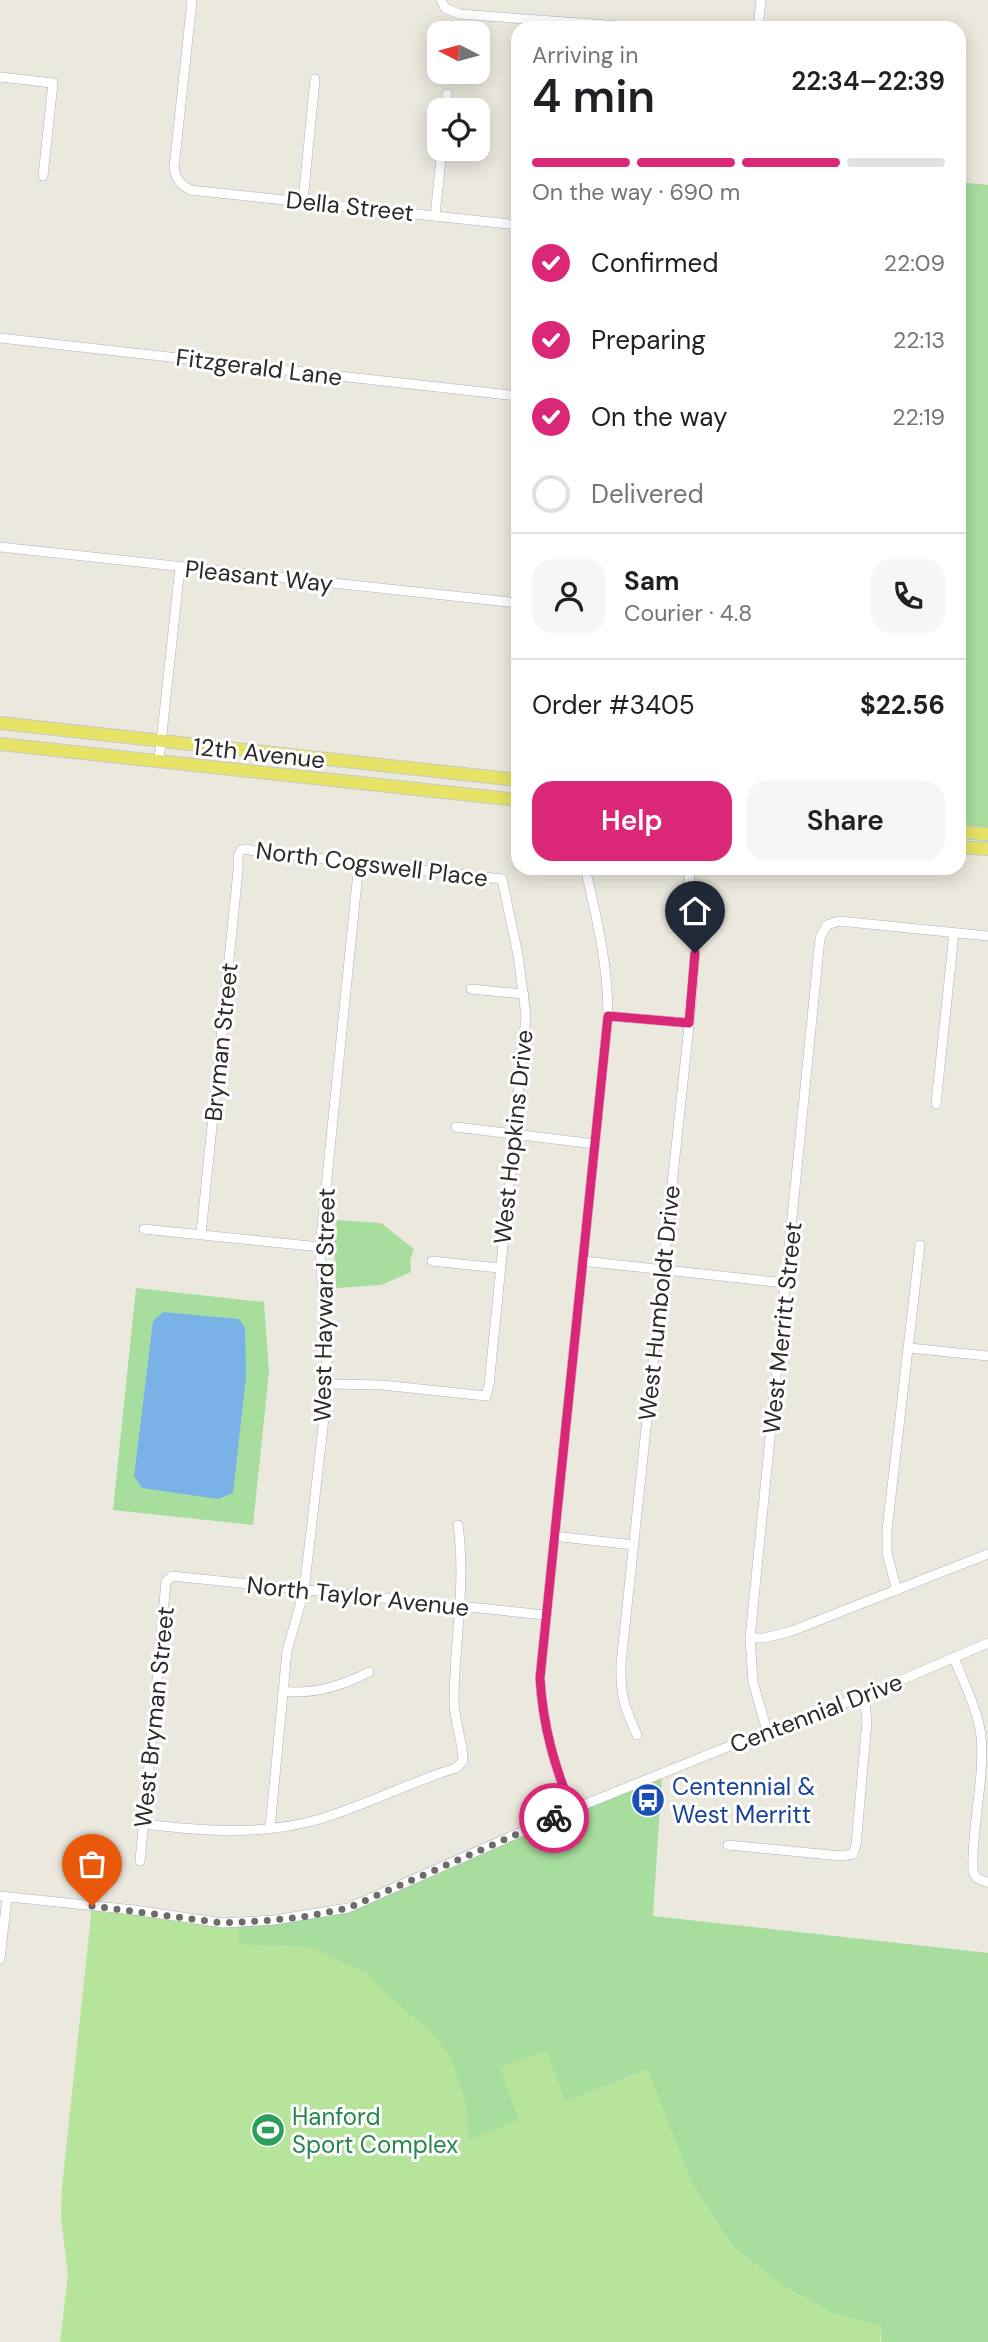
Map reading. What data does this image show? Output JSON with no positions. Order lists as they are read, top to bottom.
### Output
{
  "streets": {
    "main road": ["12th Avenue"],
    "street": [
      "Della Street",
      "Fitzgerald Lane",
      "Pleasant Way",
      "North Cogswell Place",
      "Bryman Street",
      "West Hopkins Drive",
      "West Humboldt Drive",
      "West Hayward Street",
      "West Merritt Street",
      "North Taylor Avenue",
      "Centennial Drive",
      "West Bryman Street"
    ]
  },
  "crossings": [
    ["North Cogswell Place", "Bryman Street"],
    ["North Cogswell Place", "West Hopkins Drive"],
    ["North Cogswell Place", "West Hayward Street"],
    ["West Hopkins Drive", "West Hayward Street"],
    ["West Hayward Street", "North Taylor Avenue"],
    ["West Merritt Street", "Centennial Drive"],
    ["North Taylor Avenue", "West Bryman Street"]
  ],
  "places": {
    "bus stop": ["Centennial & West Merritt"],
    "sports": ["Hanford Sport Complex"]
  },
  "north": "left",
  "page": {
    "heading": ["4 min", "Arriving in", "22:34–22:39"],
    "panel": [
      "Sam",
      "Courier · 4.8",
      "Order #3405",
      "$22.56"
    ],
    "bar": "On the way · 690 m",
    "list": [
      ["Confirmed", "22:09"],
      ["Preparing", "22:13"],
      ["On the way", "22:19"],
      "Delivered"
    ],
    "buttons": ["Help", "Share"]
  }
}
